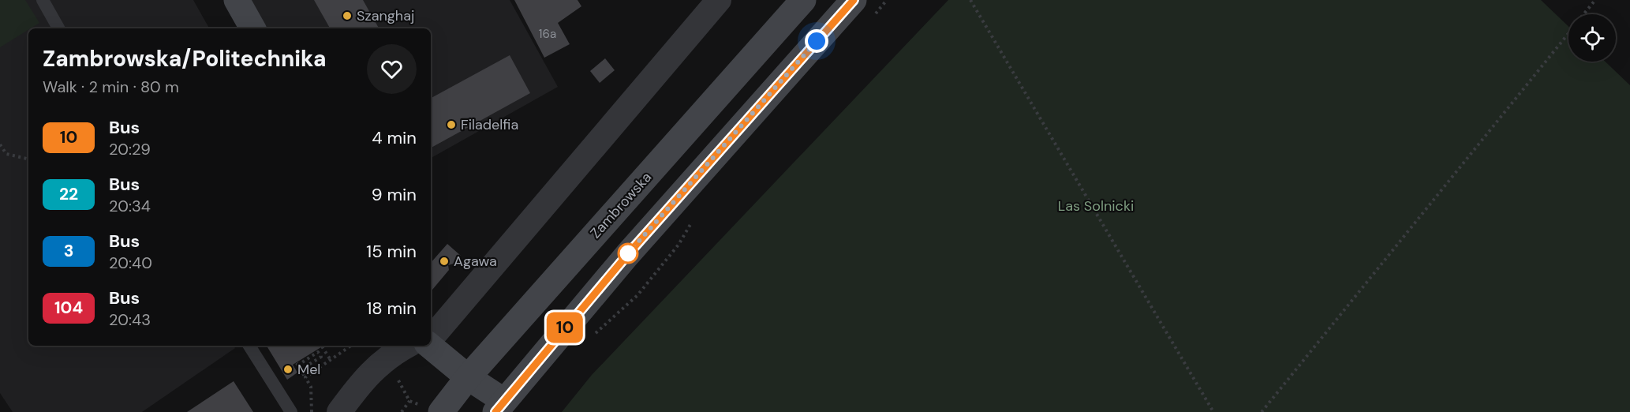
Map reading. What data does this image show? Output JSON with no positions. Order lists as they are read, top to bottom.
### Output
{
  "streets": {
    "main road": ["Zambrowska"]
  },
  "parks": ["Las Solnicki"],
  "places": [
    "Szanghaj",
    "Filadelfia",
    "Agawa",
    "Mel"
  ],
  "lines": ["bus line 10"],
  "house_numbers": ["16a"],
  "page": {
    "on_map": "10",
    "heading": ["Zambrowska/Politechnika", "Walk · 2 min · 80 m"],
    "list": [
      {
        "mark": "10",
        "name": "Bus",
        "note": "20:29",
        "value": "4 min"
      },
      {
        "mark": "22",
        "name": "Bus",
        "note": "20:34",
        "value": "9 min"
      },
      {
        "mark": "3",
        "name": "Bus",
        "note": "20:40",
        "value": "15 min"
      },
      {
        "mark": "104",
        "name": "Bus",
        "note": "20:43",
        "value": "18 min"
      }
    ]
  }
}
